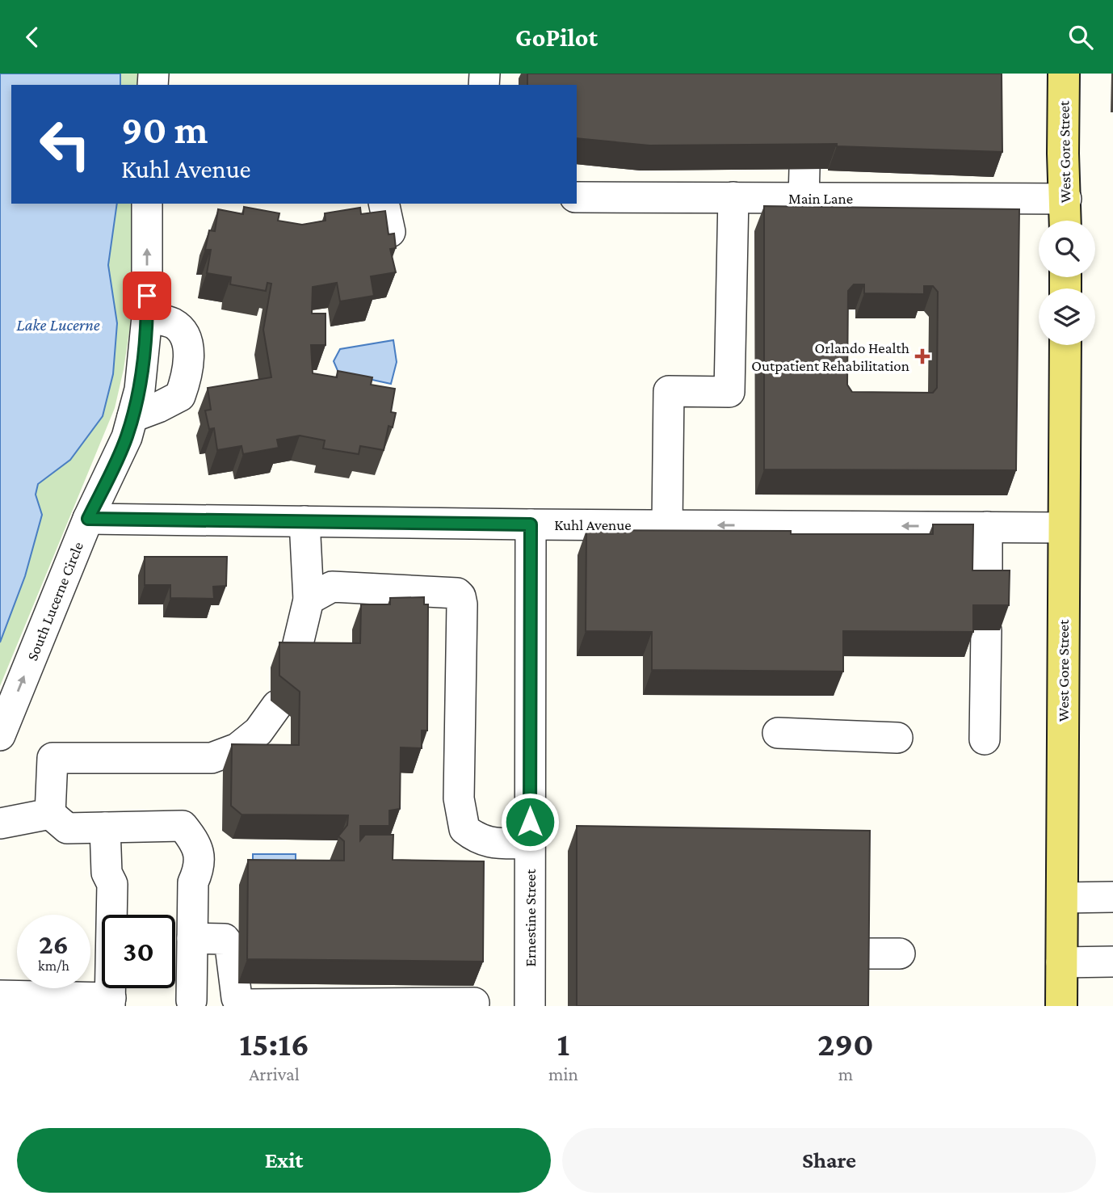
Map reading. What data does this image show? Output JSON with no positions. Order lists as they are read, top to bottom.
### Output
{
  "streets": {
    "main road": ["West Gore Street"],
    "street": [
      "Main Lane",
      "Kuhl Avenue",
      "South Lucerne Circle",
      "Ernestine Street"
    ]
  },
  "crossings": [
    ["West Gore Street", "Main Lane"],
    ["West Gore Street", "Kuhl Avenue"],
    ["Kuhl Avenue", "South Lucerne Circle"],
    ["Kuhl Avenue", "Ernestine Street"]
  ],
  "one_way": ["South Lucerne Circle"],
  "water": ["Lake Lucerne"],
  "places": {
    "health": ["Orlando Health Outpatient Rehabilitation"]
  },
  "page": {
    "header": "GoPilot",
    "turn": ["90 m", "Kuhl Avenue"],
    "speed": "26 km/h",
    "limit": "30",
    "eta": [
      "15:16",
      "Arrival",
      "1",
      "min",
      "290",
      "m"
    ],
    "buttons": ["Exit", "Share"]
  }
}
